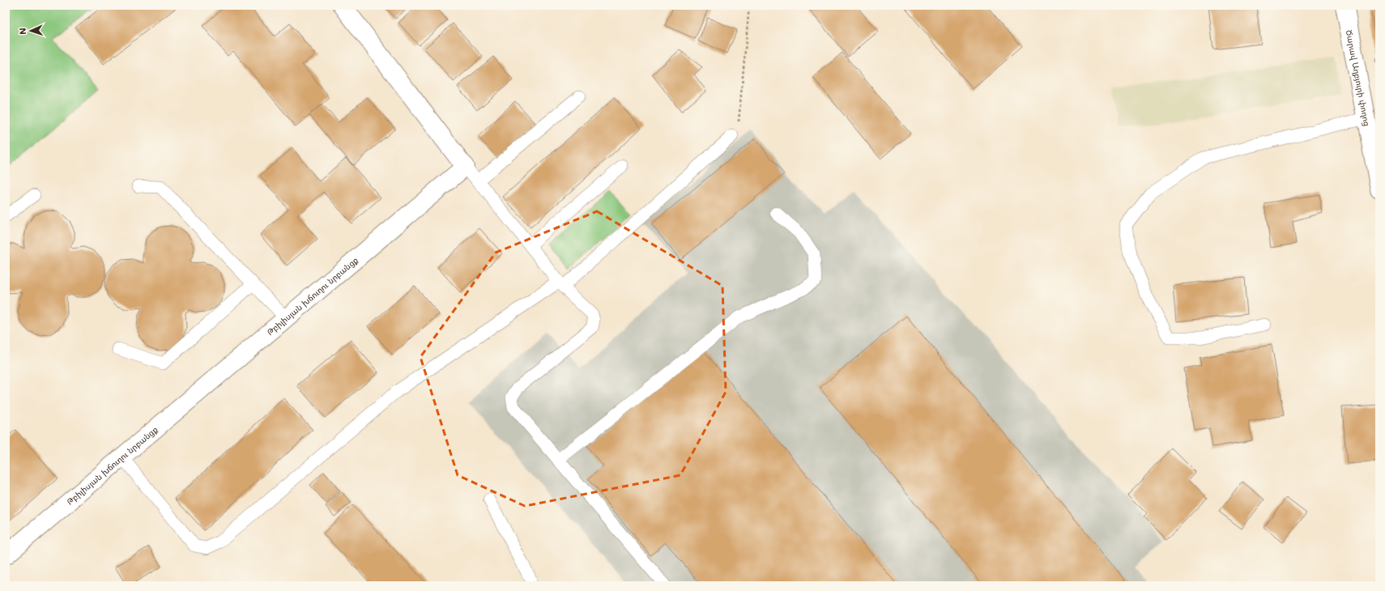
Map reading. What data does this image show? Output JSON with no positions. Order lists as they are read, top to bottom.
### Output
{
  "streets": {
    "street": ["Ծարավ Աղբյուրի փողոց", "Թբիլիսյան խճուղու նրբանցք"]
  },
  "north": "left"
}
